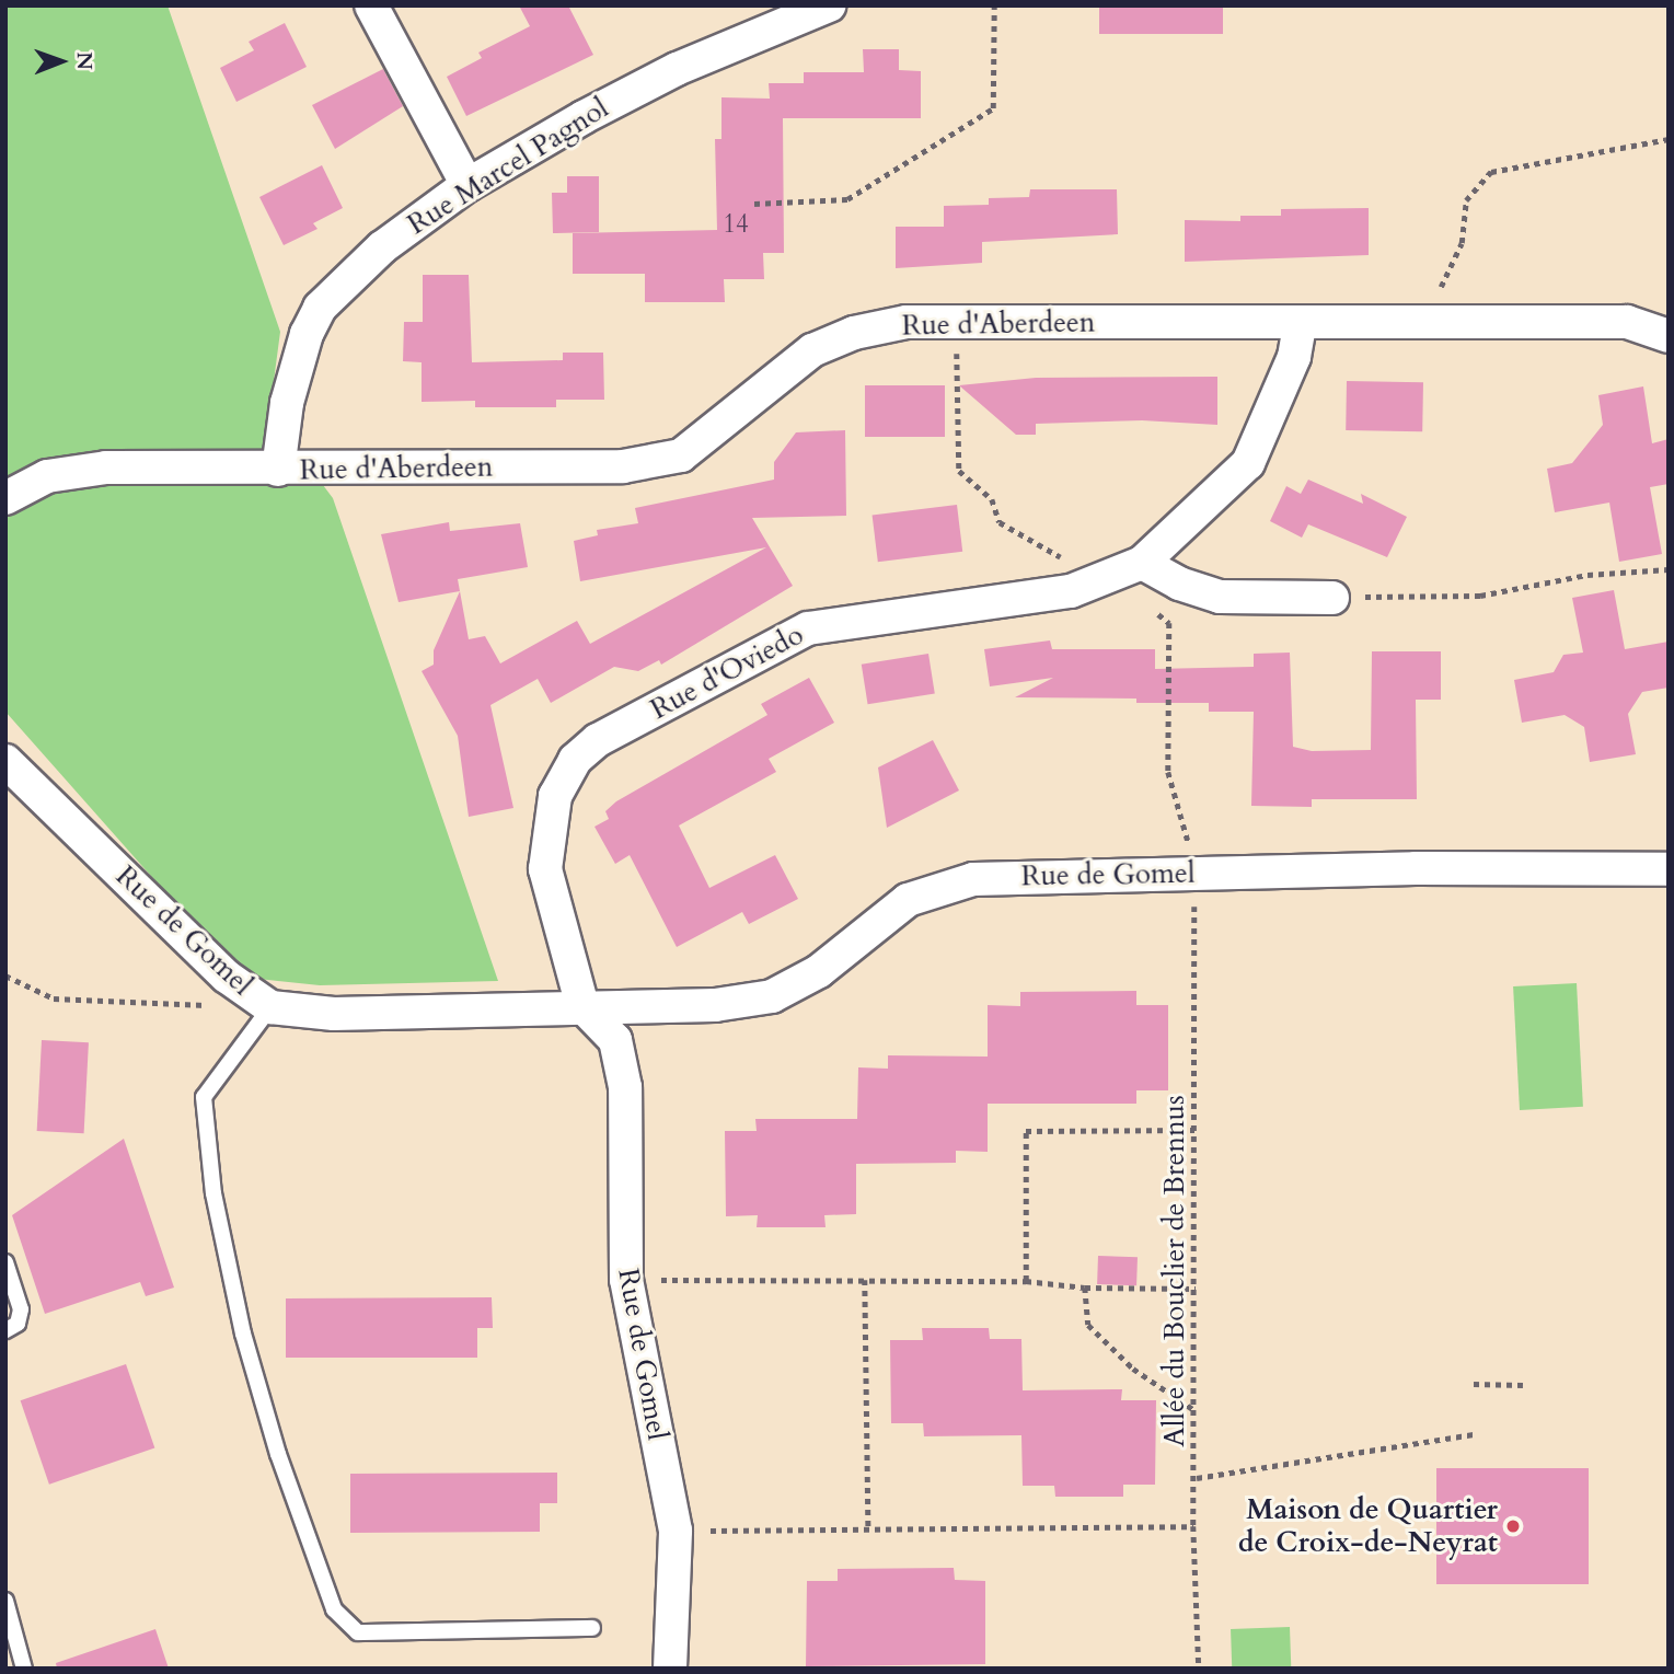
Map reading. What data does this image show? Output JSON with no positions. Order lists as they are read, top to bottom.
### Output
{
  "streets": {
    "street": [
      "Rue Marcel Pagnol",
      "Rue d'Aberdeen",
      "Rue d'Oviedo",
      "Rue de Gomel"
    ],
    "path": ["Allée du Bouclier de Brennus"]
  },
  "crossings": [
    ["Rue Marcel Pagnol", "Rue d'Aberdeen"],
    ["Rue d'Aberdeen", "Rue d'Oviedo"],
    ["Rue d'Oviedo", "Rue de Gomel"],
    ["Rue de Gomel", "Allée du Bouclier de Brennus"]
  ],
  "places": ["Maison de Quartier de Croix-de-Neyrat"],
  "house_numbers": ["14"],
  "north": "right"
}
